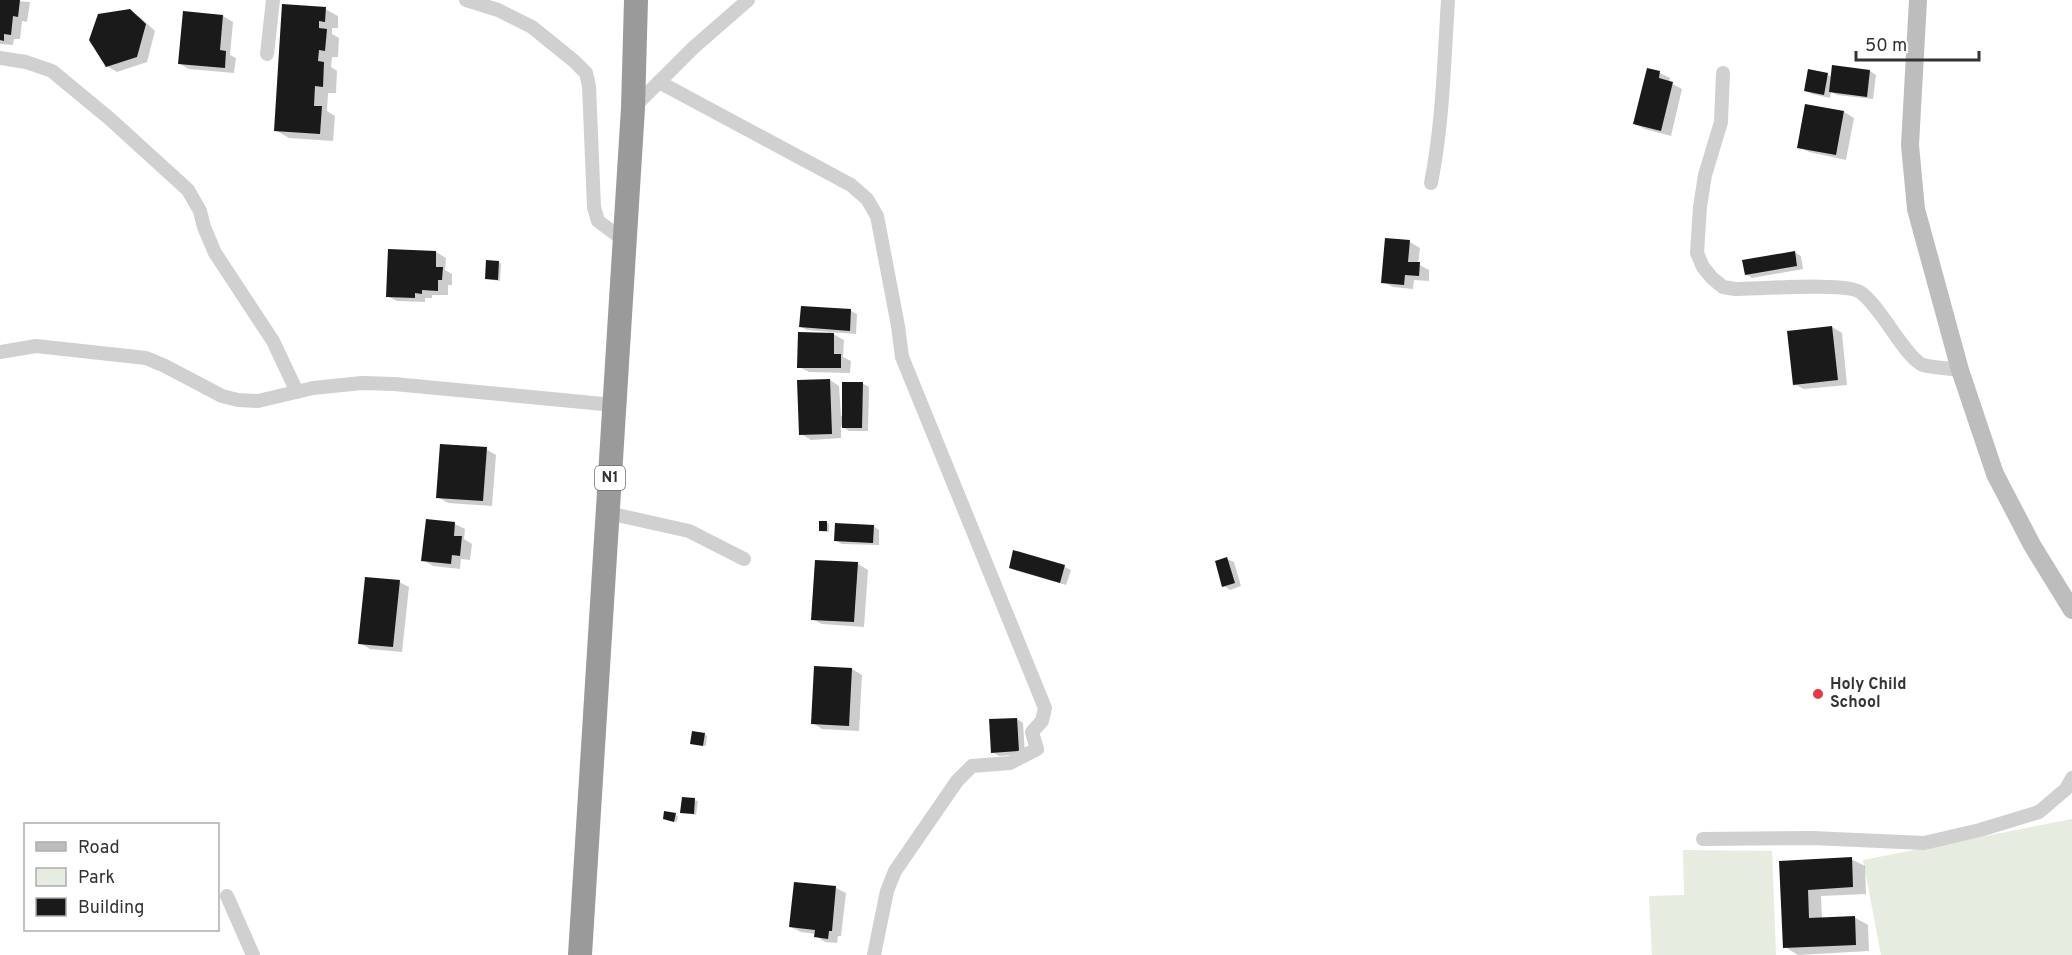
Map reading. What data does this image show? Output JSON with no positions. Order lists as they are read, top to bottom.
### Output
{
  "streets": {
    "highway": ["N1"]
  },
  "places": ["Holy Child School"],
  "legend": ["Road", "Park", "Building"],
  "scale_bar": "50 m"
}
